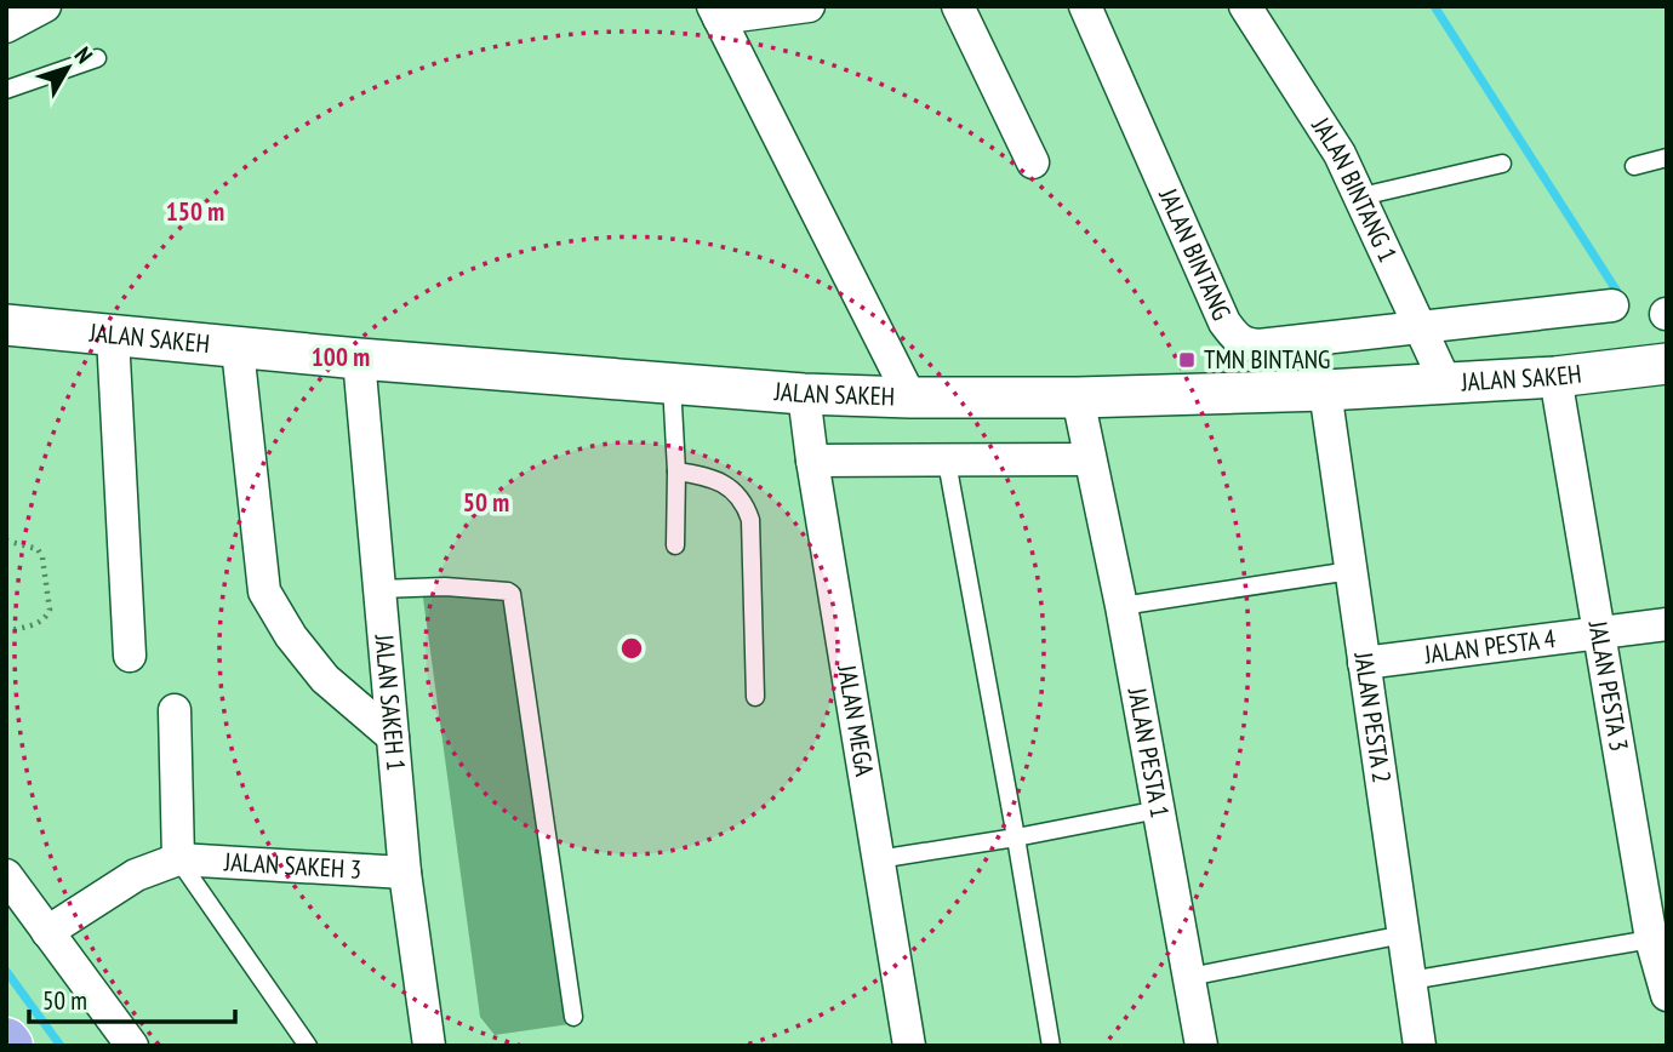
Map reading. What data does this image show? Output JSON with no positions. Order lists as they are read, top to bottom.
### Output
{
  "streets": {
    "street": [
      "JALAN BINTANG 1",
      "JALAN BINTANG",
      "JALAN SAKEH",
      "JALAN PESTA 4",
      "JALAN PESTA 3",
      "JALAN SAKEH 1",
      "JALAN PESTA 2",
      "JALAN MEGA",
      "JALAN PESTA 1",
      "JALAN SAKEH 3"
    ]
  },
  "crossings": [
    ["JALAN BINTANG 1", "JALAN BINTANG"],
    ["JALAN BINTANG 1", "JALAN SAKEH"],
    ["JALAN SAKEH", "JALAN PESTA 3"],
    ["JALAN SAKEH", "JALAN SAKEH 1"],
    ["JALAN SAKEH", "JALAN PESTA 2"],
    ["JALAN SAKEH", "JALAN MEGA"],
    ["JALAN SAKEH", "JALAN PESTA 1"],
    ["JALAN PESTA 4", "JALAN PESTA 3"],
    ["JALAN PESTA 4", "JALAN PESTA 2"],
    ["JALAN SAKEH 1", "JALAN SAKEH 3"]
  ],
  "places": {
    "transit": ["TMN BINTANG"]
  },
  "scale_bar": "50 m",
  "north": "top right",
  "rings": ["150 m", "100 m", "50 m"]
}
